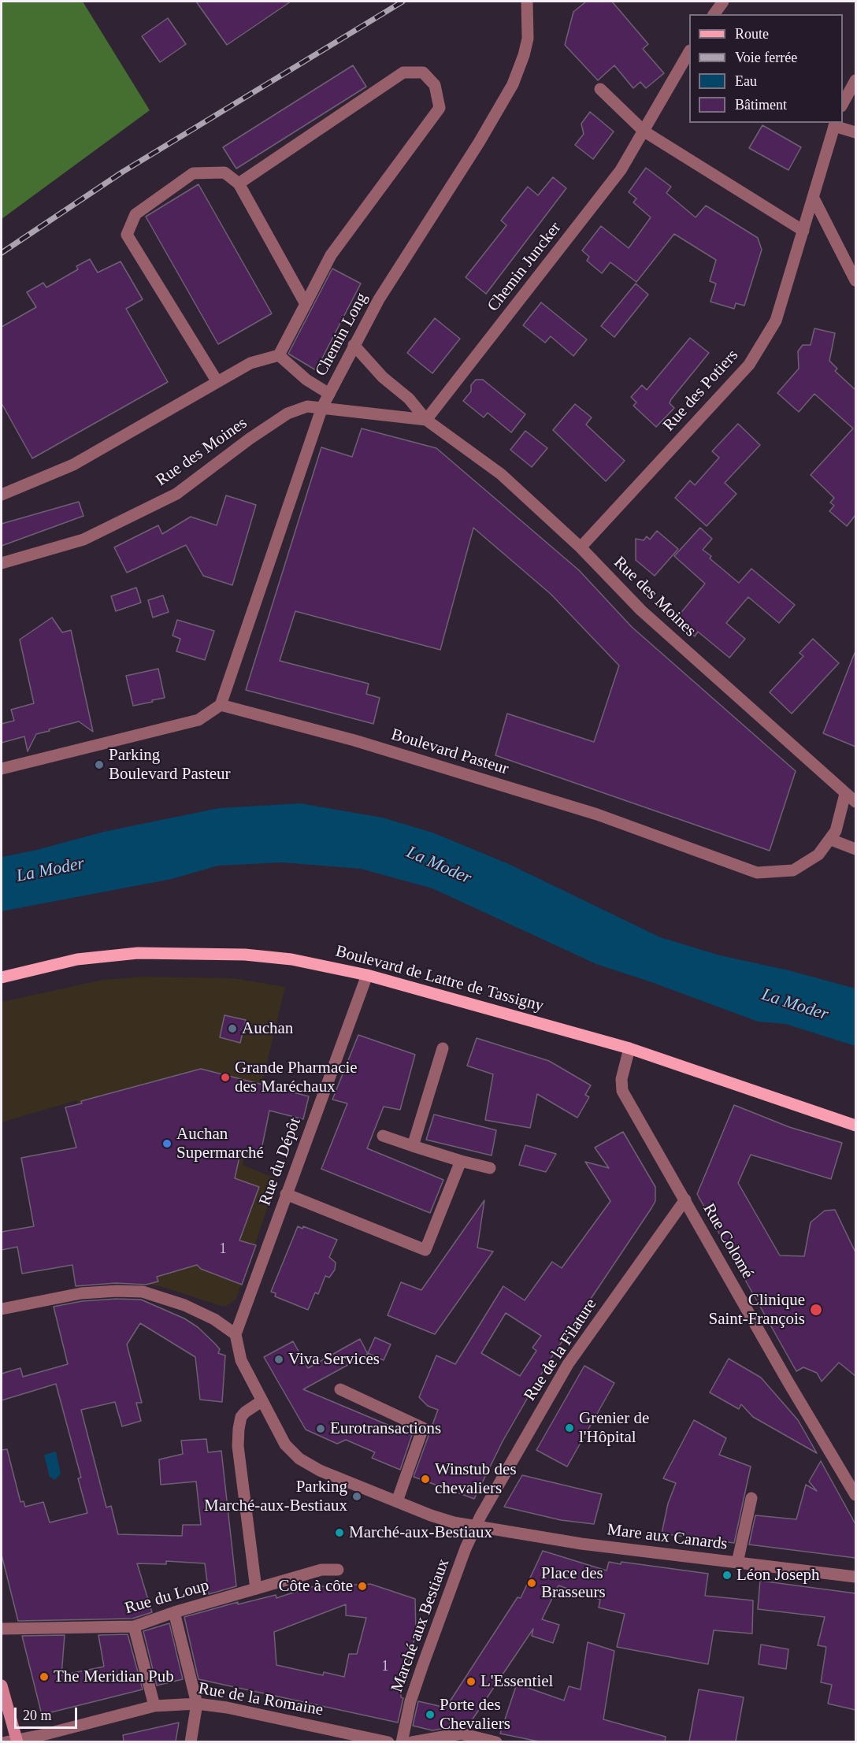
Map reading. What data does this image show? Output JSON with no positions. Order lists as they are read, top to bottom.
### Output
{
  "streets": {
    "main road": ["Boulevard de Lattre de Tassigny"],
    "street": [
      "Chemin Juncker",
      "Chemin Long",
      "Rue des Potiers",
      "Rue des Moines",
      "Boulevard Pasteur",
      "Rue du Dépôt",
      "Rue Colomé",
      "Rue de la Filature",
      "Mare aux Canards",
      "Rue du Loup",
      "Marché aux Bestiaux",
      "Rue de la Romaine"
    ]
  },
  "crossings": [
    ["Chemin Juncker", "Rue des Moines"],
    ["Chemin Long", "Rue des Moines"],
    ["Chemin Long", "Boulevard Pasteur"],
    ["Rue des Potiers", "Rue des Moines"],
    ["Rue des Moines", "Boulevard Pasteur"],
    ["Boulevard de Lattre de Tassigny", "Rue du Dépôt"],
    ["Boulevard de Lattre de Tassigny", "Rue Colomé"],
    ["Rue Colomé", "Rue de la Filature"],
    ["Rue de la Filature", "Mare aux Canards"],
    ["Rue de la Filature", "Marché aux Bestiaux"],
    ["Mare aux Canards", "Marché aux Bestiaux"]
  ],
  "water": ["La Moder"],
  "places": [
    "Parking Boulevard Pasteur",
    "Auchan",
    "Grande Pharmacie des Maréchaux",
    "Auchan Supermarché",
    "Clinique Saint-François",
    "Viva Services",
    "Grenier de l'Hôpital",
    "Eurotransactions",
    "Winstub des chevaliers",
    "Parking Marché-aux-Bestiaux",
    "Marché-aux-Bestiaux",
    "Léon Joseph",
    "Place des Brasseurs",
    "Côte à côte",
    "The Meridian Pub",
    "L'Essentiel",
    "Porte des Chevaliers"
  ],
  "house_numbers": ["1", "1"],
  "legend": [
    "Route",
    "Voie ferrée",
    "Eau",
    "Bâtiment"
  ],
  "scale_bar": "20 m"
}
